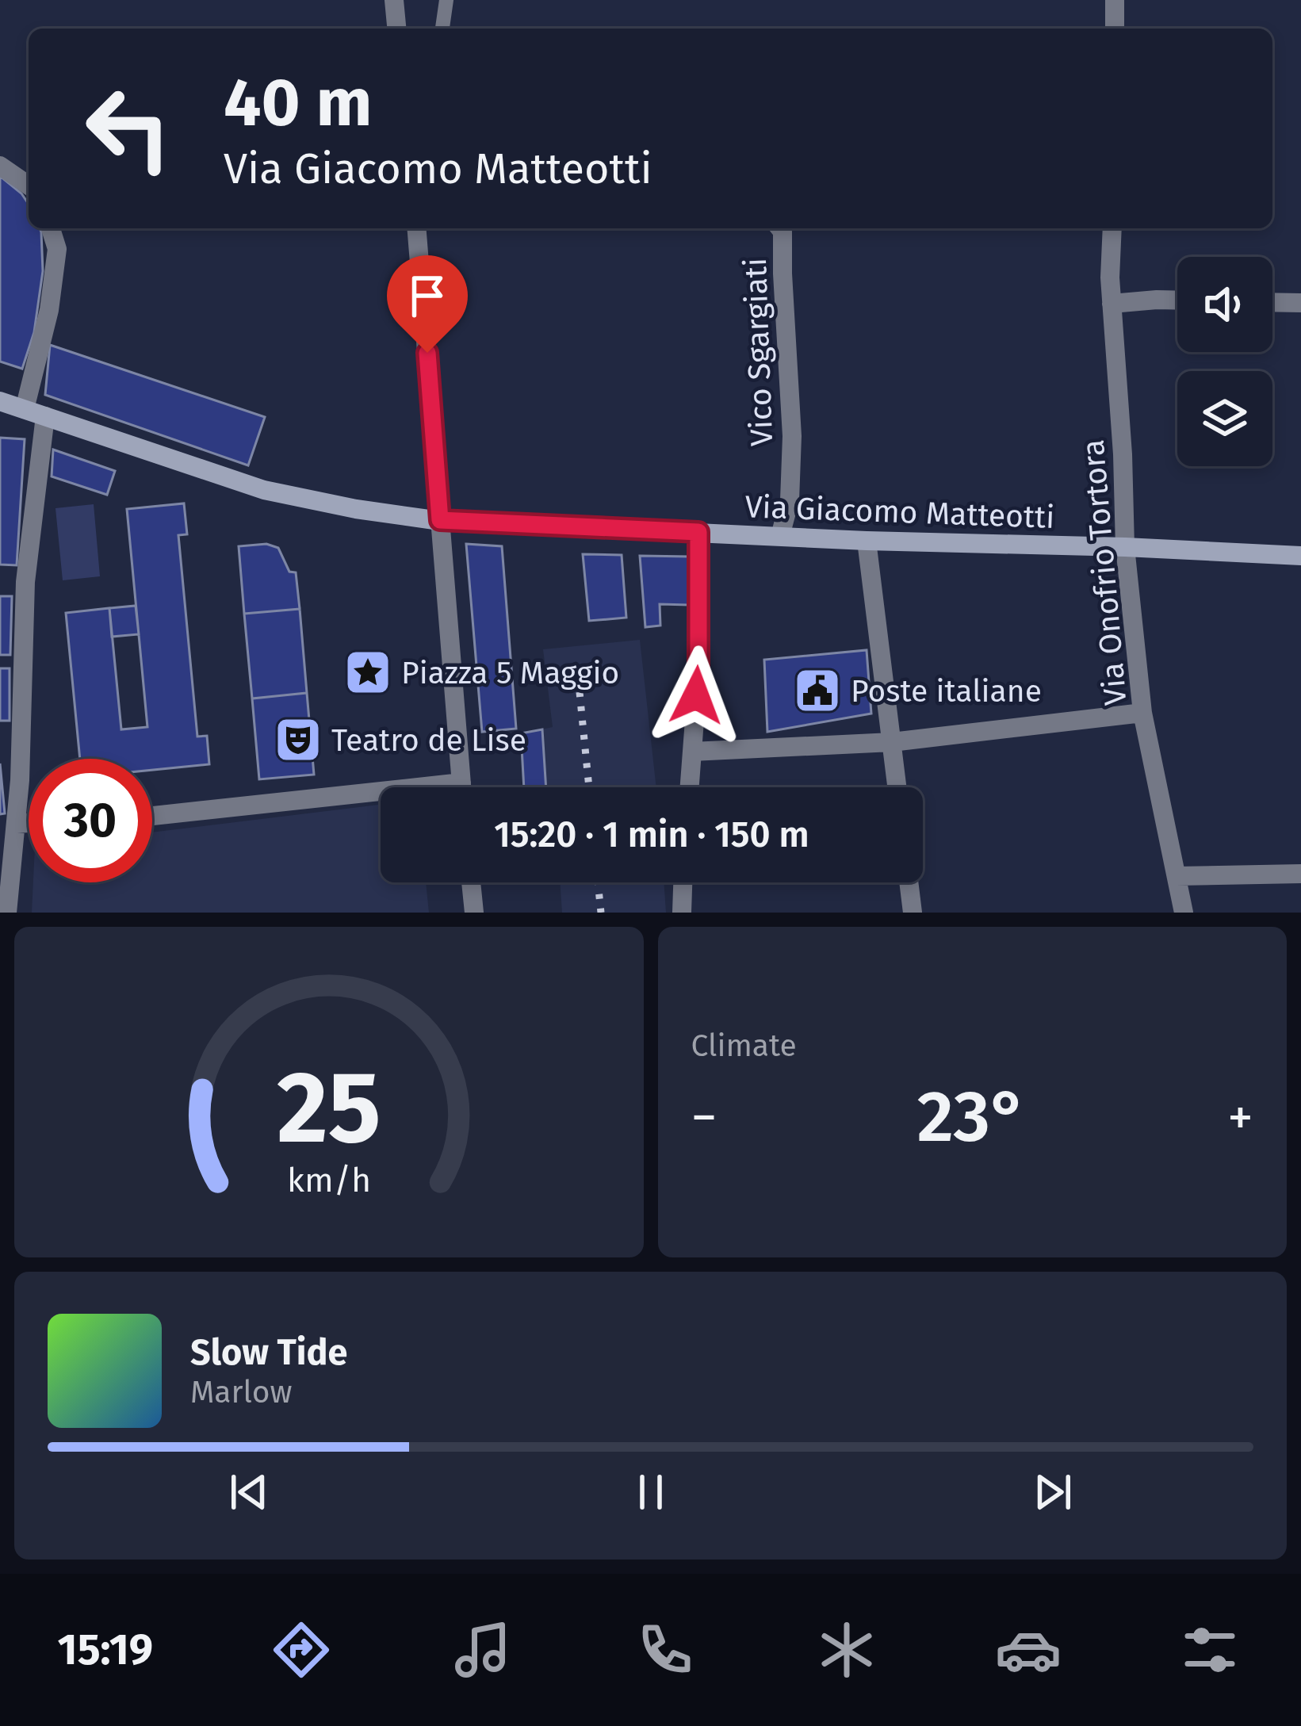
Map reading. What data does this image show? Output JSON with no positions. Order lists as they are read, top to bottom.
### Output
{
  "streets": {
    "street": ["Vico Sgargiati", "Via Giacomo Matteotti", "Via Onofrio Tortora"]
  },
  "crossings": [
    ["Vico Sgargiati", "Via Giacomo Matteotti"],
    ["Via Giacomo Matteotti", "Via Onofrio Tortora"]
  ],
  "places": {
    "place": ["Piazza 5 Maggio"],
    "public building": ["Poste italiane"],
    "theatre": ["Teatro de Lise"]
  },
  "page": {
    "turn": ["40 m", "Via Giacomo Matteotti"],
    "limit": "30",
    "trip": "15:20 · 1 min · 150 m",
    "tile": "Climate",
    "heat": ["−", "23°", "+"],
    "song": ["Slow Tide", "Marlow"],
    "tabs": "15:19",
    "gauge": ["25", "km/h"]
  }
}
